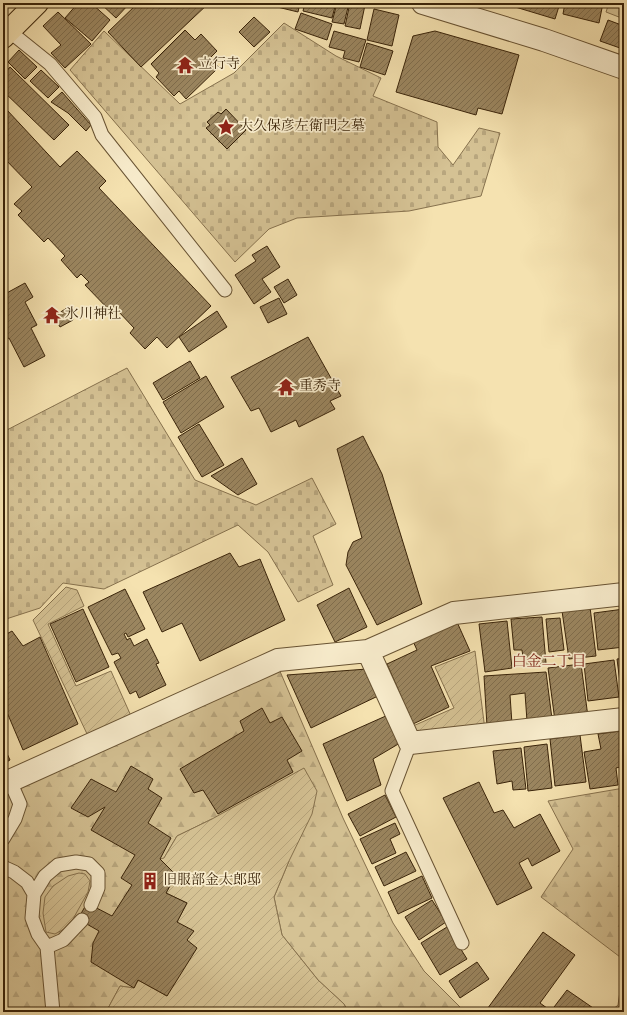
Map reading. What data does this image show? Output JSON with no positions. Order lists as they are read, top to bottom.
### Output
{
  "districts": ["白金二丁目"],
  "places": {
    "temple": ["立行寺", "氷川神社", "重秀寺"],
    "place": ["大久保彦左衛門之墓"],
    "building": ["旧服部金太郎邸"]
  }
}
